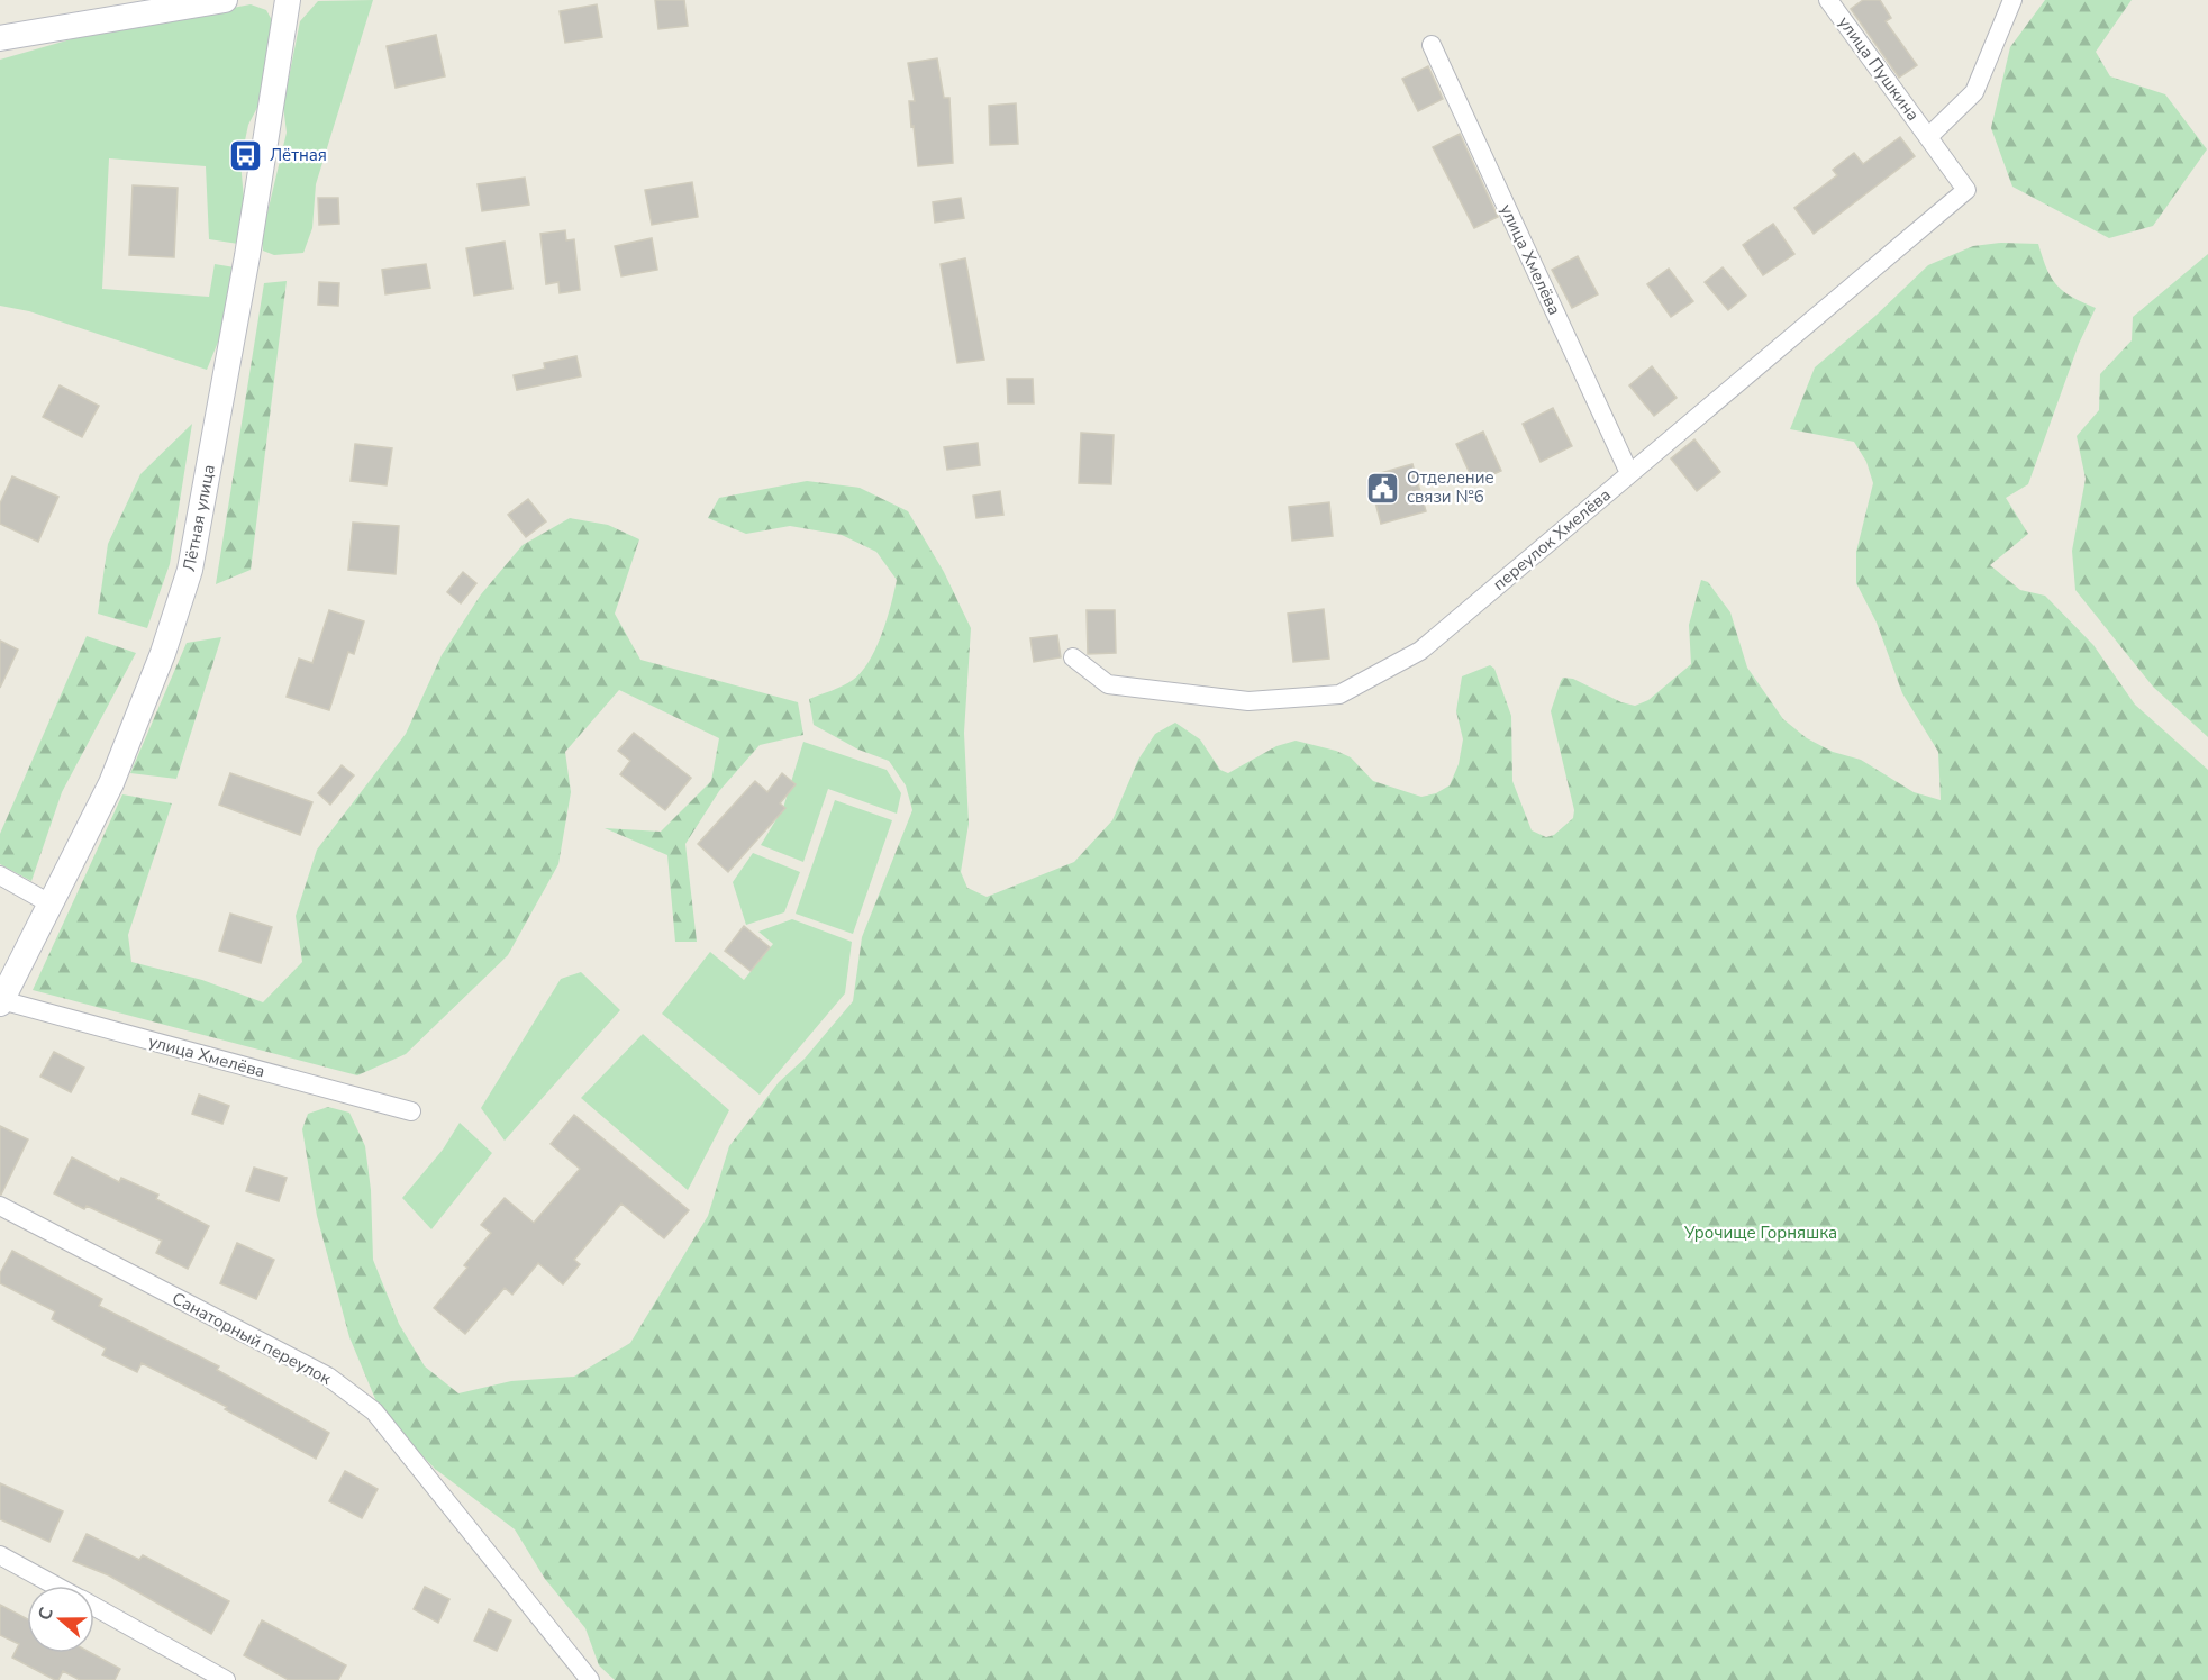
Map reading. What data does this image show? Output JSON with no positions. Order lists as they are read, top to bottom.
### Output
{
  "streets": {
    "street": [
      "улица Пушкина",
      "улица Хмелёва",
      "Лётная улица",
      "переулок Хмелёва",
      "Санаторный переулок"
    ]
  },
  "crossings": [
    ["улица Пушкина", "переулок Хмелёва"],
    ["улица Хмелёва", "Лётная улица"],
    ["улица Хмелёва", "переулок Хмелёва"]
  ],
  "parks": ["Урочище Горняшка"],
  "places": {
    "bus stop": ["Лётная"],
    "public building": ["Отделение связи №6"]
  },
  "north": "left"
}
